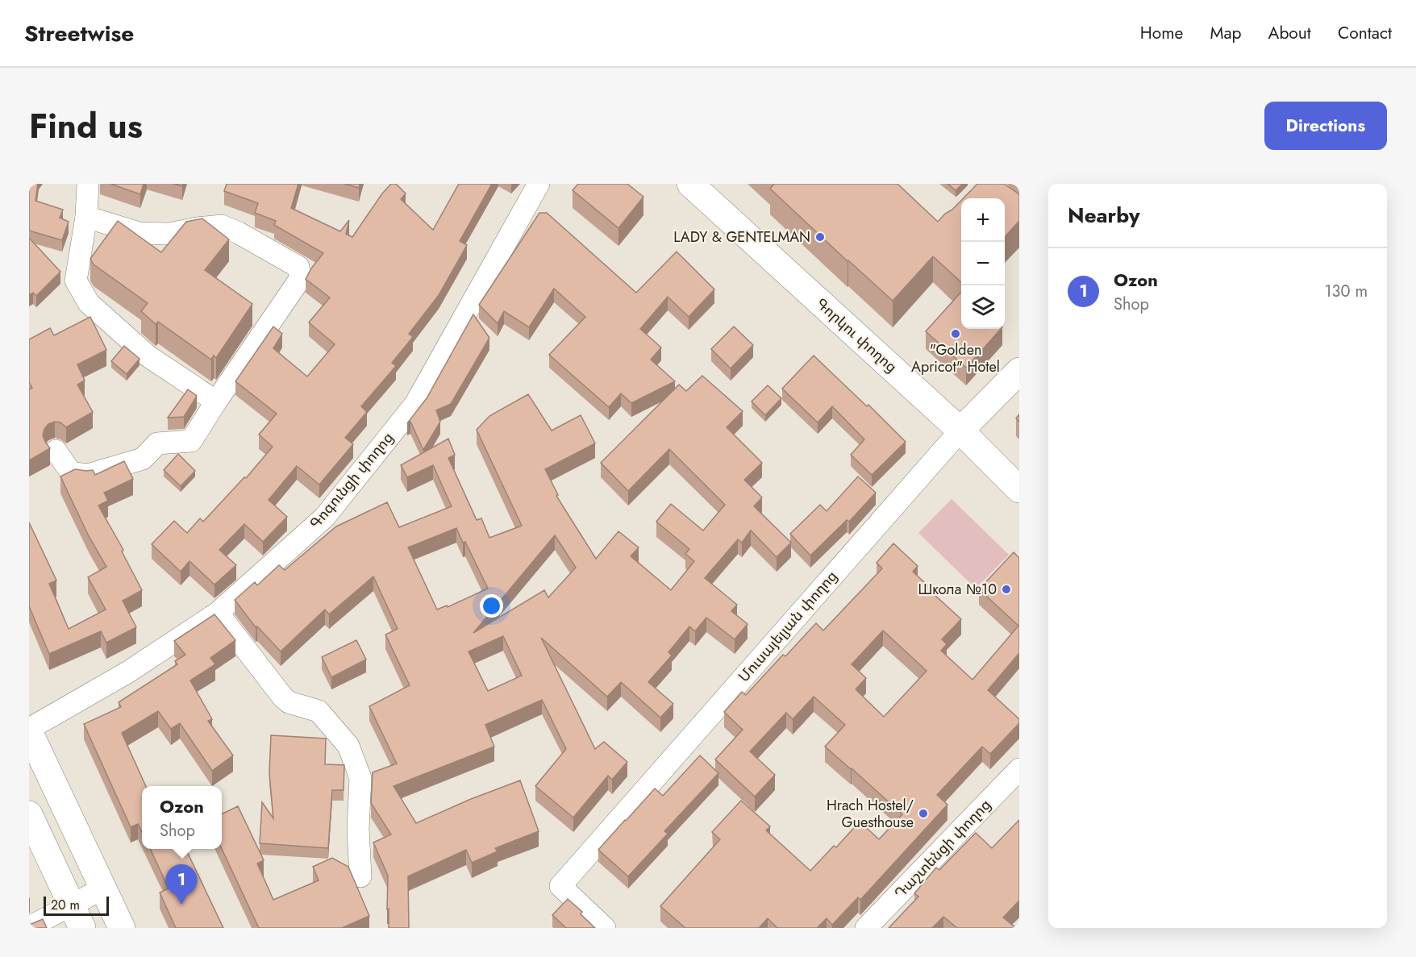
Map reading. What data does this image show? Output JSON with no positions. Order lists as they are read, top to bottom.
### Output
{
  "streets": {
    "main road": ["Գորկու փողոց", "Մուսայելյան փողոց"],
    "street": ["Գոգունցի փողոց", "Դաշտենցի փողոց"]
  },
  "crossings": [
    ["Գորկու փողոց", "Մուսայելյան փողոց"]
  ],
  "places": [
    "LADY & GENTELMAN",
    "\"Golden Apricot\" Hotel",
    "Школа №10",
    "Hrach Hostel/ Guesthouse"
  ],
  "scale_bar": "20 m",
  "page": {
    "header": "Streetwise",
    "nav": [
      "Home",
      "Map",
      "About",
      "Contact"
    ],
    "title": "Find us",
    "buttons": "Directions",
    "heading": "Nearby",
    "map_buttons": ["+", "−"],
    "list": [
      {
        "mark": "1",
        "name": "Ozon",
        "note": "Shop",
        "value": "130 m"
      }
    ],
    "popup": ["Ozon", "Shop"],
    "pins": "1",
    "scale": "20 m"
  }
}
